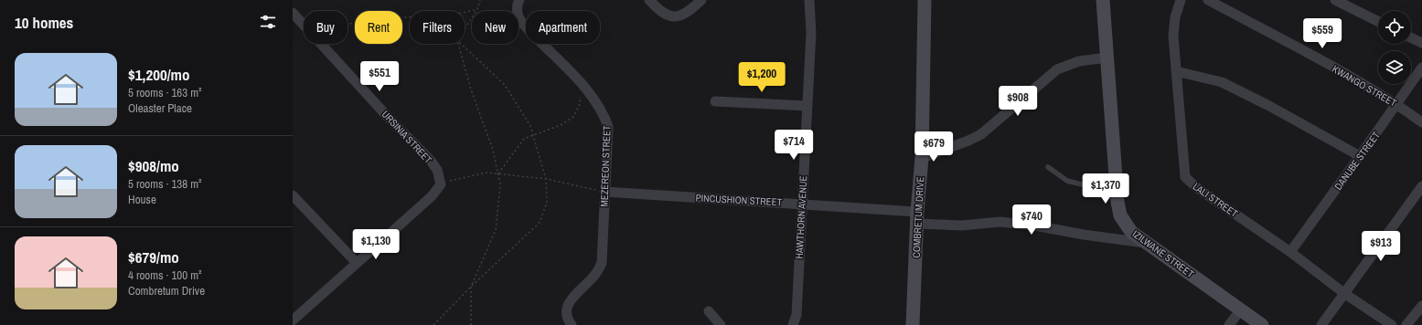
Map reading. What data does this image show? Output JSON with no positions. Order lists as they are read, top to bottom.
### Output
{
  "streets": {
    "street": [
      "KWANGO STREET",
      "URSINIA STREET",
      "DANUBE STREET",
      "MEZEREON STREET",
      "PINCUSHION STREET",
      "LALI STREET",
      "HAWTHORN AVENUE",
      "COMBRETUM DRIVE",
      "IZILWANE STREET"
    ]
  },
  "crossings": [
    ["KWANGO STREET", "DANUBE STREET"],
    ["DANUBE STREET", "LALI STREET"],
    ["MEZEREON STREET", "PINCUSHION STREET"],
    ["PINCUSHION STREET", "HAWTHORN AVENUE"],
    ["PINCUSHION STREET", "COMBRETUM DRIVE"],
    ["PINCUSHION STREET", "IZILWANE STREET"]
  ],
  "page": {
    "heading": "10 homes",
    "chip": [
      "Buy",
      "Rent",
      "Filters",
      "New",
      "Apartment"
    ],
    "price": [
      "$559",
      "$551",
      "$1,200",
      "$908",
      "$714",
      "$679",
      "$1,370",
      "$740",
      "$1,130",
      "$913"
    ],
    "list": [
      {
        "name": "$1,200/mo",
        "note": "5 rooms · 163 m² · Oleaster Place"
      },
      {
        "name": "$908/mo",
        "note": "5 rooms · 138 m² · House"
      },
      {
        "name": "$679/mo",
        "note": "4 rooms · 100 m² · Combretum Drive"
      }
    ]
  }
}
